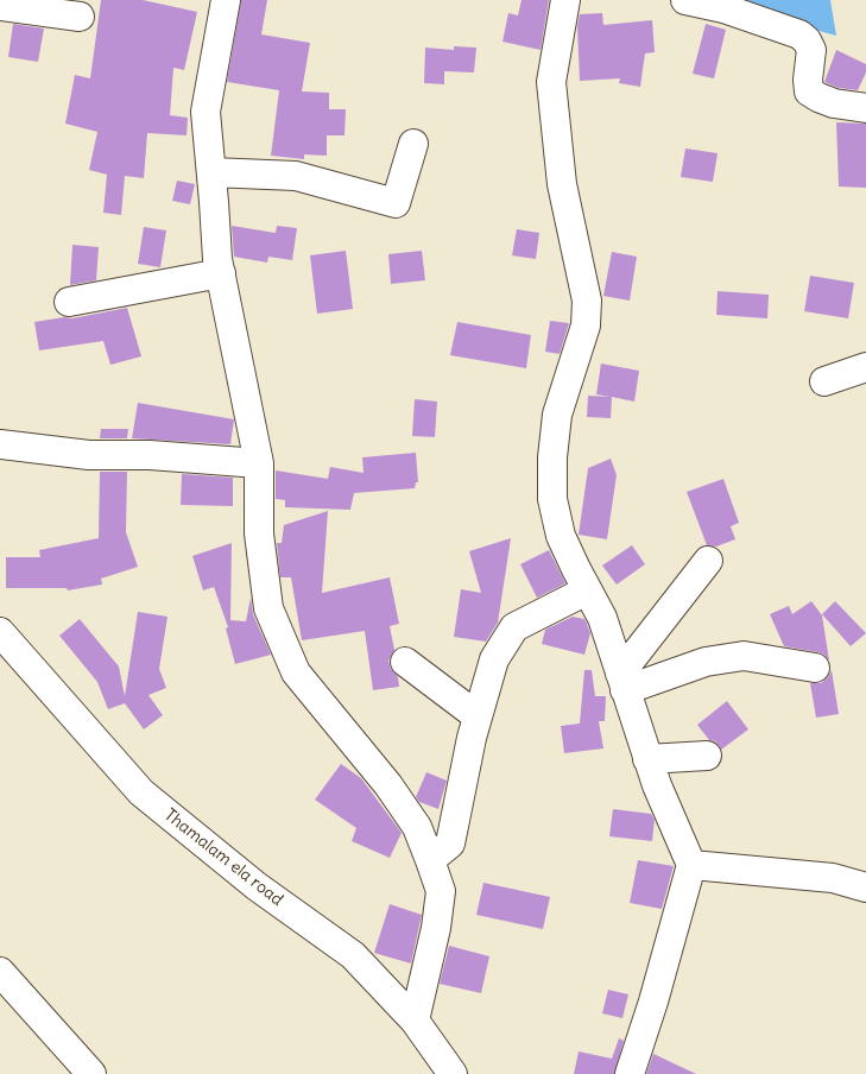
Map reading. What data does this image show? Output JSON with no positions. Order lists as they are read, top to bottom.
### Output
{
  "streets": {
    "street": ["Thamalam ela road"]
  }
}
